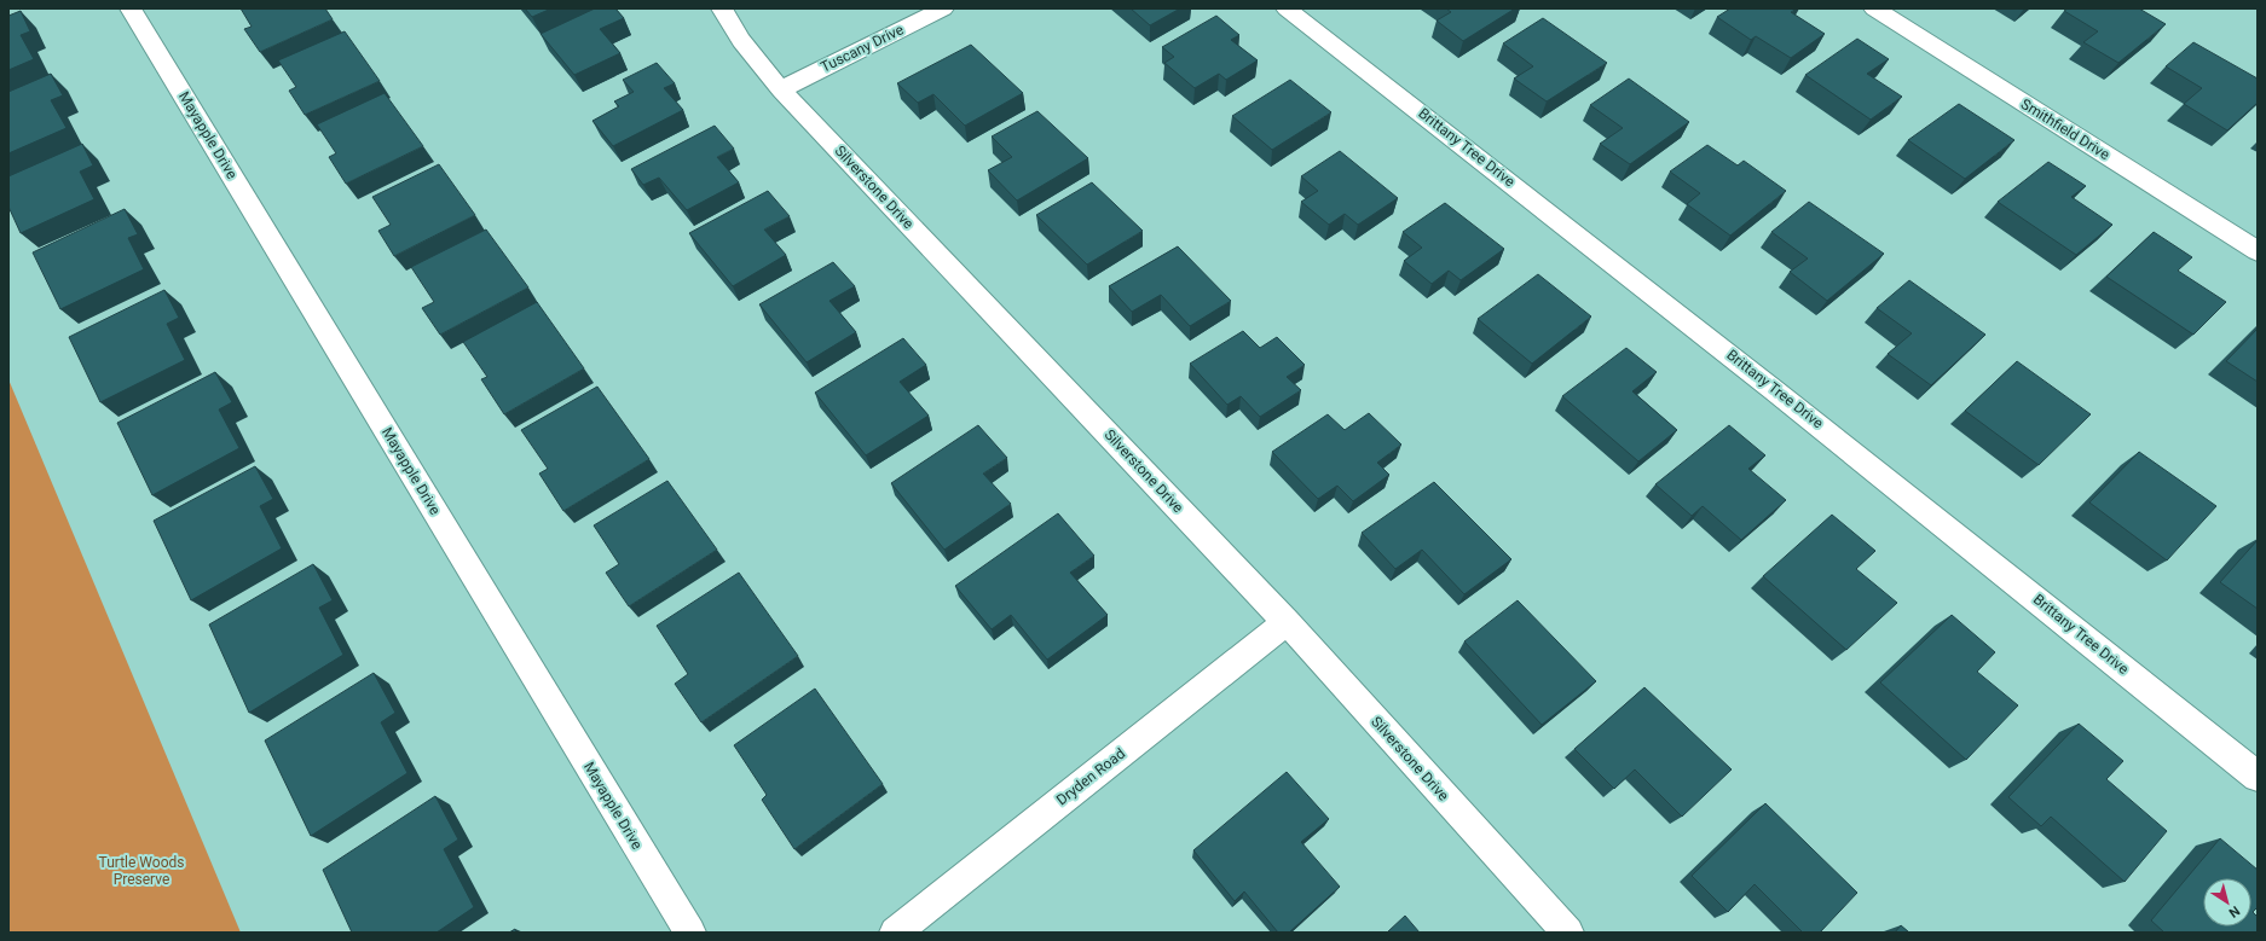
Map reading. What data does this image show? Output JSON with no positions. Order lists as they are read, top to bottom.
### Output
{
  "streets": {
    "street": [
      "Tuscany Drive",
      "Smithfield Drive",
      "Mayapple Drive",
      "Brittany Tree Drive",
      "Silverstone Drive",
      "Dryden Road"
    ]
  },
  "crossings": [
    ["Tuscany Drive", "Silverstone Drive"],
    ["Silverstone Drive", "Dryden Road"]
  ],
  "parks": ["Turtle Woods Preserve"],
  "north": "bottom right"
}
